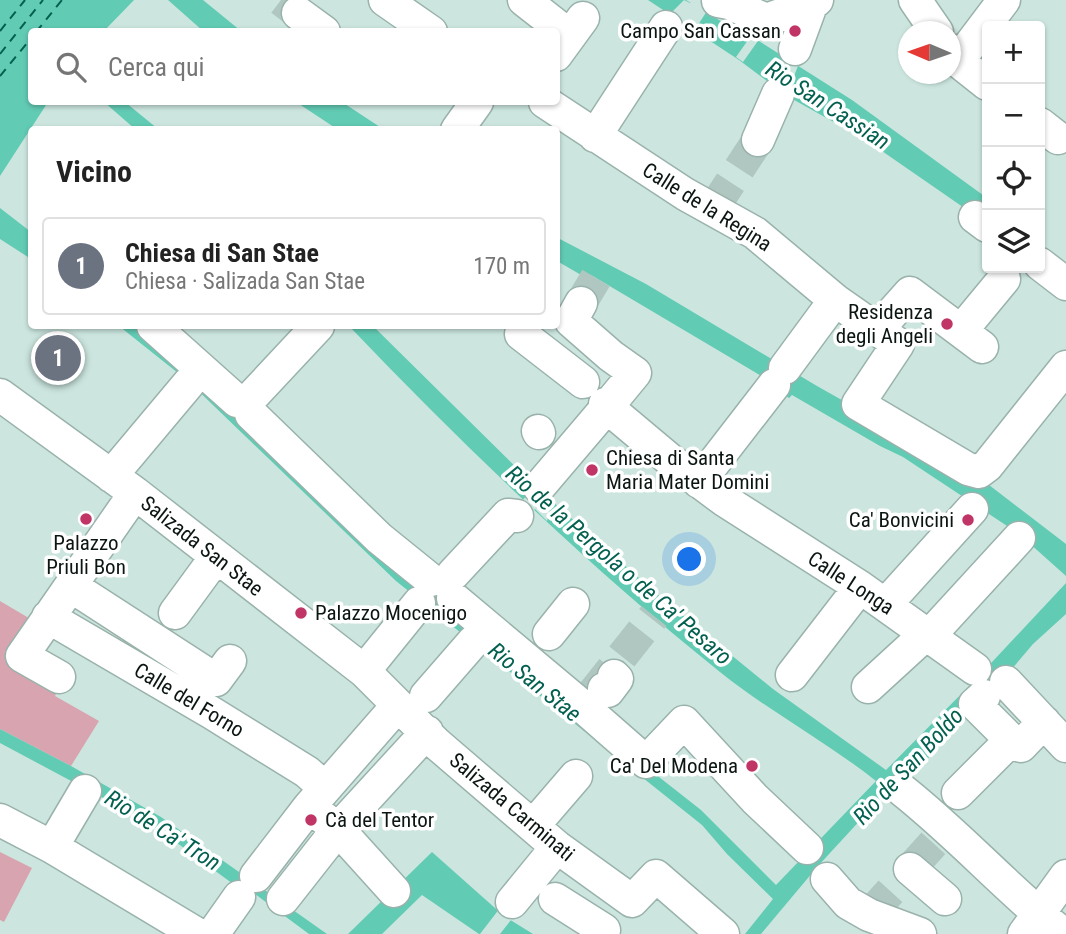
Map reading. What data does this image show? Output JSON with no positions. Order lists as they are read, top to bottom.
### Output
{
  "streets": {
    "street": [
      "Calle de la Regina",
      "Salizada San Stae",
      "Calle Longa",
      "Calle del Forno",
      "Salizada Carminati"
    ]
  },
  "crossings": [
    ["Salizada San Stae", "Salizada Carminati"]
  ],
  "water": [
    "Rio San Cassian",
    "Rio de la Pergola o de Ca' Pesaro",
    "Rio San Stae",
    "Rio de San Boldo",
    "Rio de Ca' Tron"
  ],
  "places": [
    "Campo San Cassan",
    "Residenza degli Angeli",
    "Chiesa di Santa Maria Mater Domini",
    "Palazzo Priuli Bon",
    "Ca' Bonvicini",
    "Palazzo Mocenigo",
    "Ca' Del Modena",
    "Cà del Tentor"
  ],
  "north": "left",
  "page": {
    "map_buttons": ["+", "−"],
    "search": "Cerca qui",
    "heading": "Vicino",
    "list": [
      {
        "mark": "1",
        "name": "Chiesa di San Stae",
        "note": "Chiesa · Salizada San Stae",
        "value": "170 m"
      }
    ],
    "pins": "1"
  }
}
